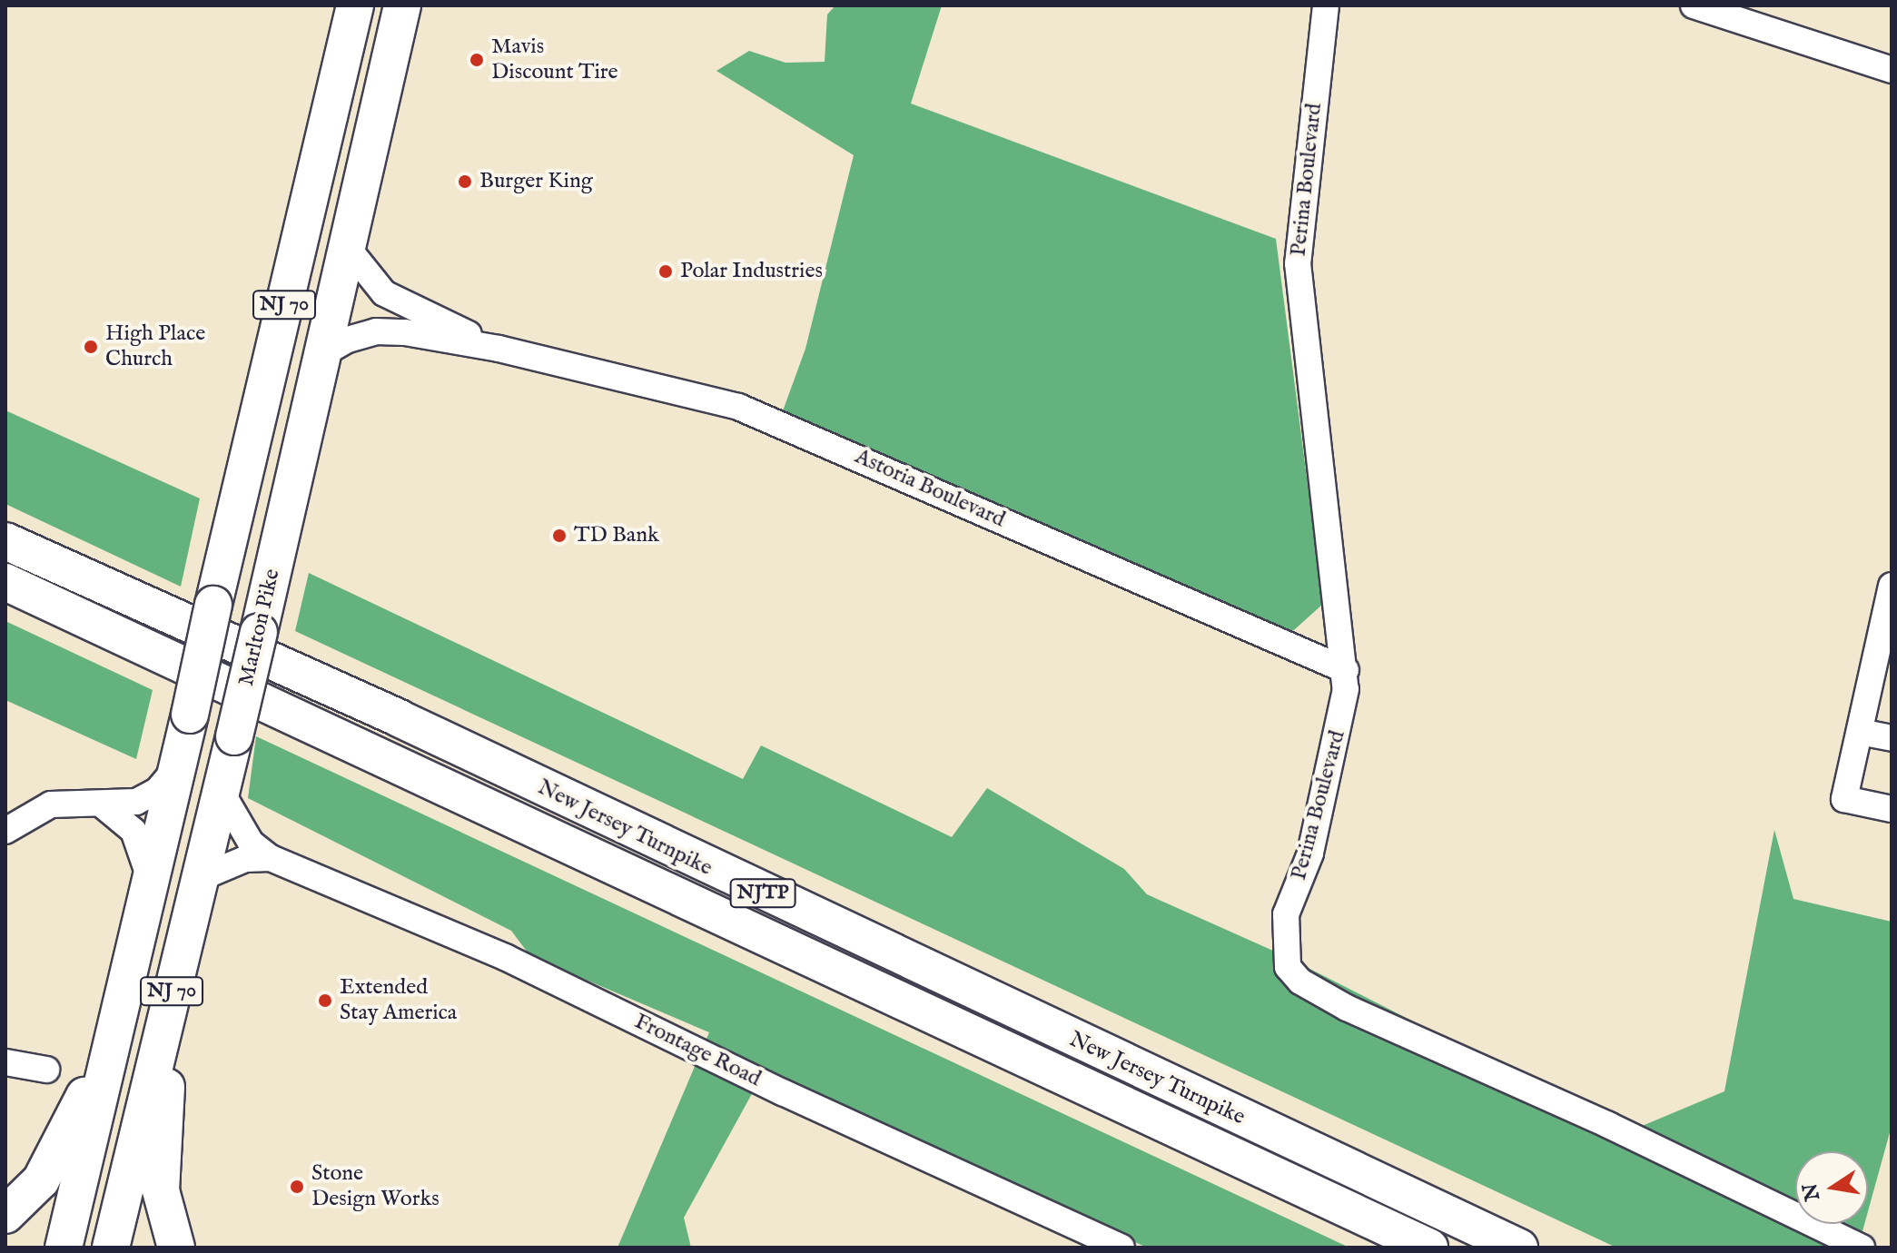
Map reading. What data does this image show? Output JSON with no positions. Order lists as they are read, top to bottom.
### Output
{
  "streets": {
    "highway": [
      "NJ 70",
      "Marlton Pike",
      "New Jersey Turnpike",
      "NJTP"
    ],
    "street": ["Perina Boulevard", "Astoria Boulevard", "Frontage Road"]
  },
  "crossings": [
    ["Perina Boulevard", "Astoria Boulevard"],
    ["Astoria Boulevard", "Marlton Pike"],
    ["Marlton Pike", "Frontage Road"]
  ],
  "places": [
    "Mavis Discount Tire",
    "Burger King",
    "Polar Industries",
    "High Place Church",
    "TD Bank",
    "Extended Stay America",
    "Stone Design Works"
  ],
  "north": "left"
}
